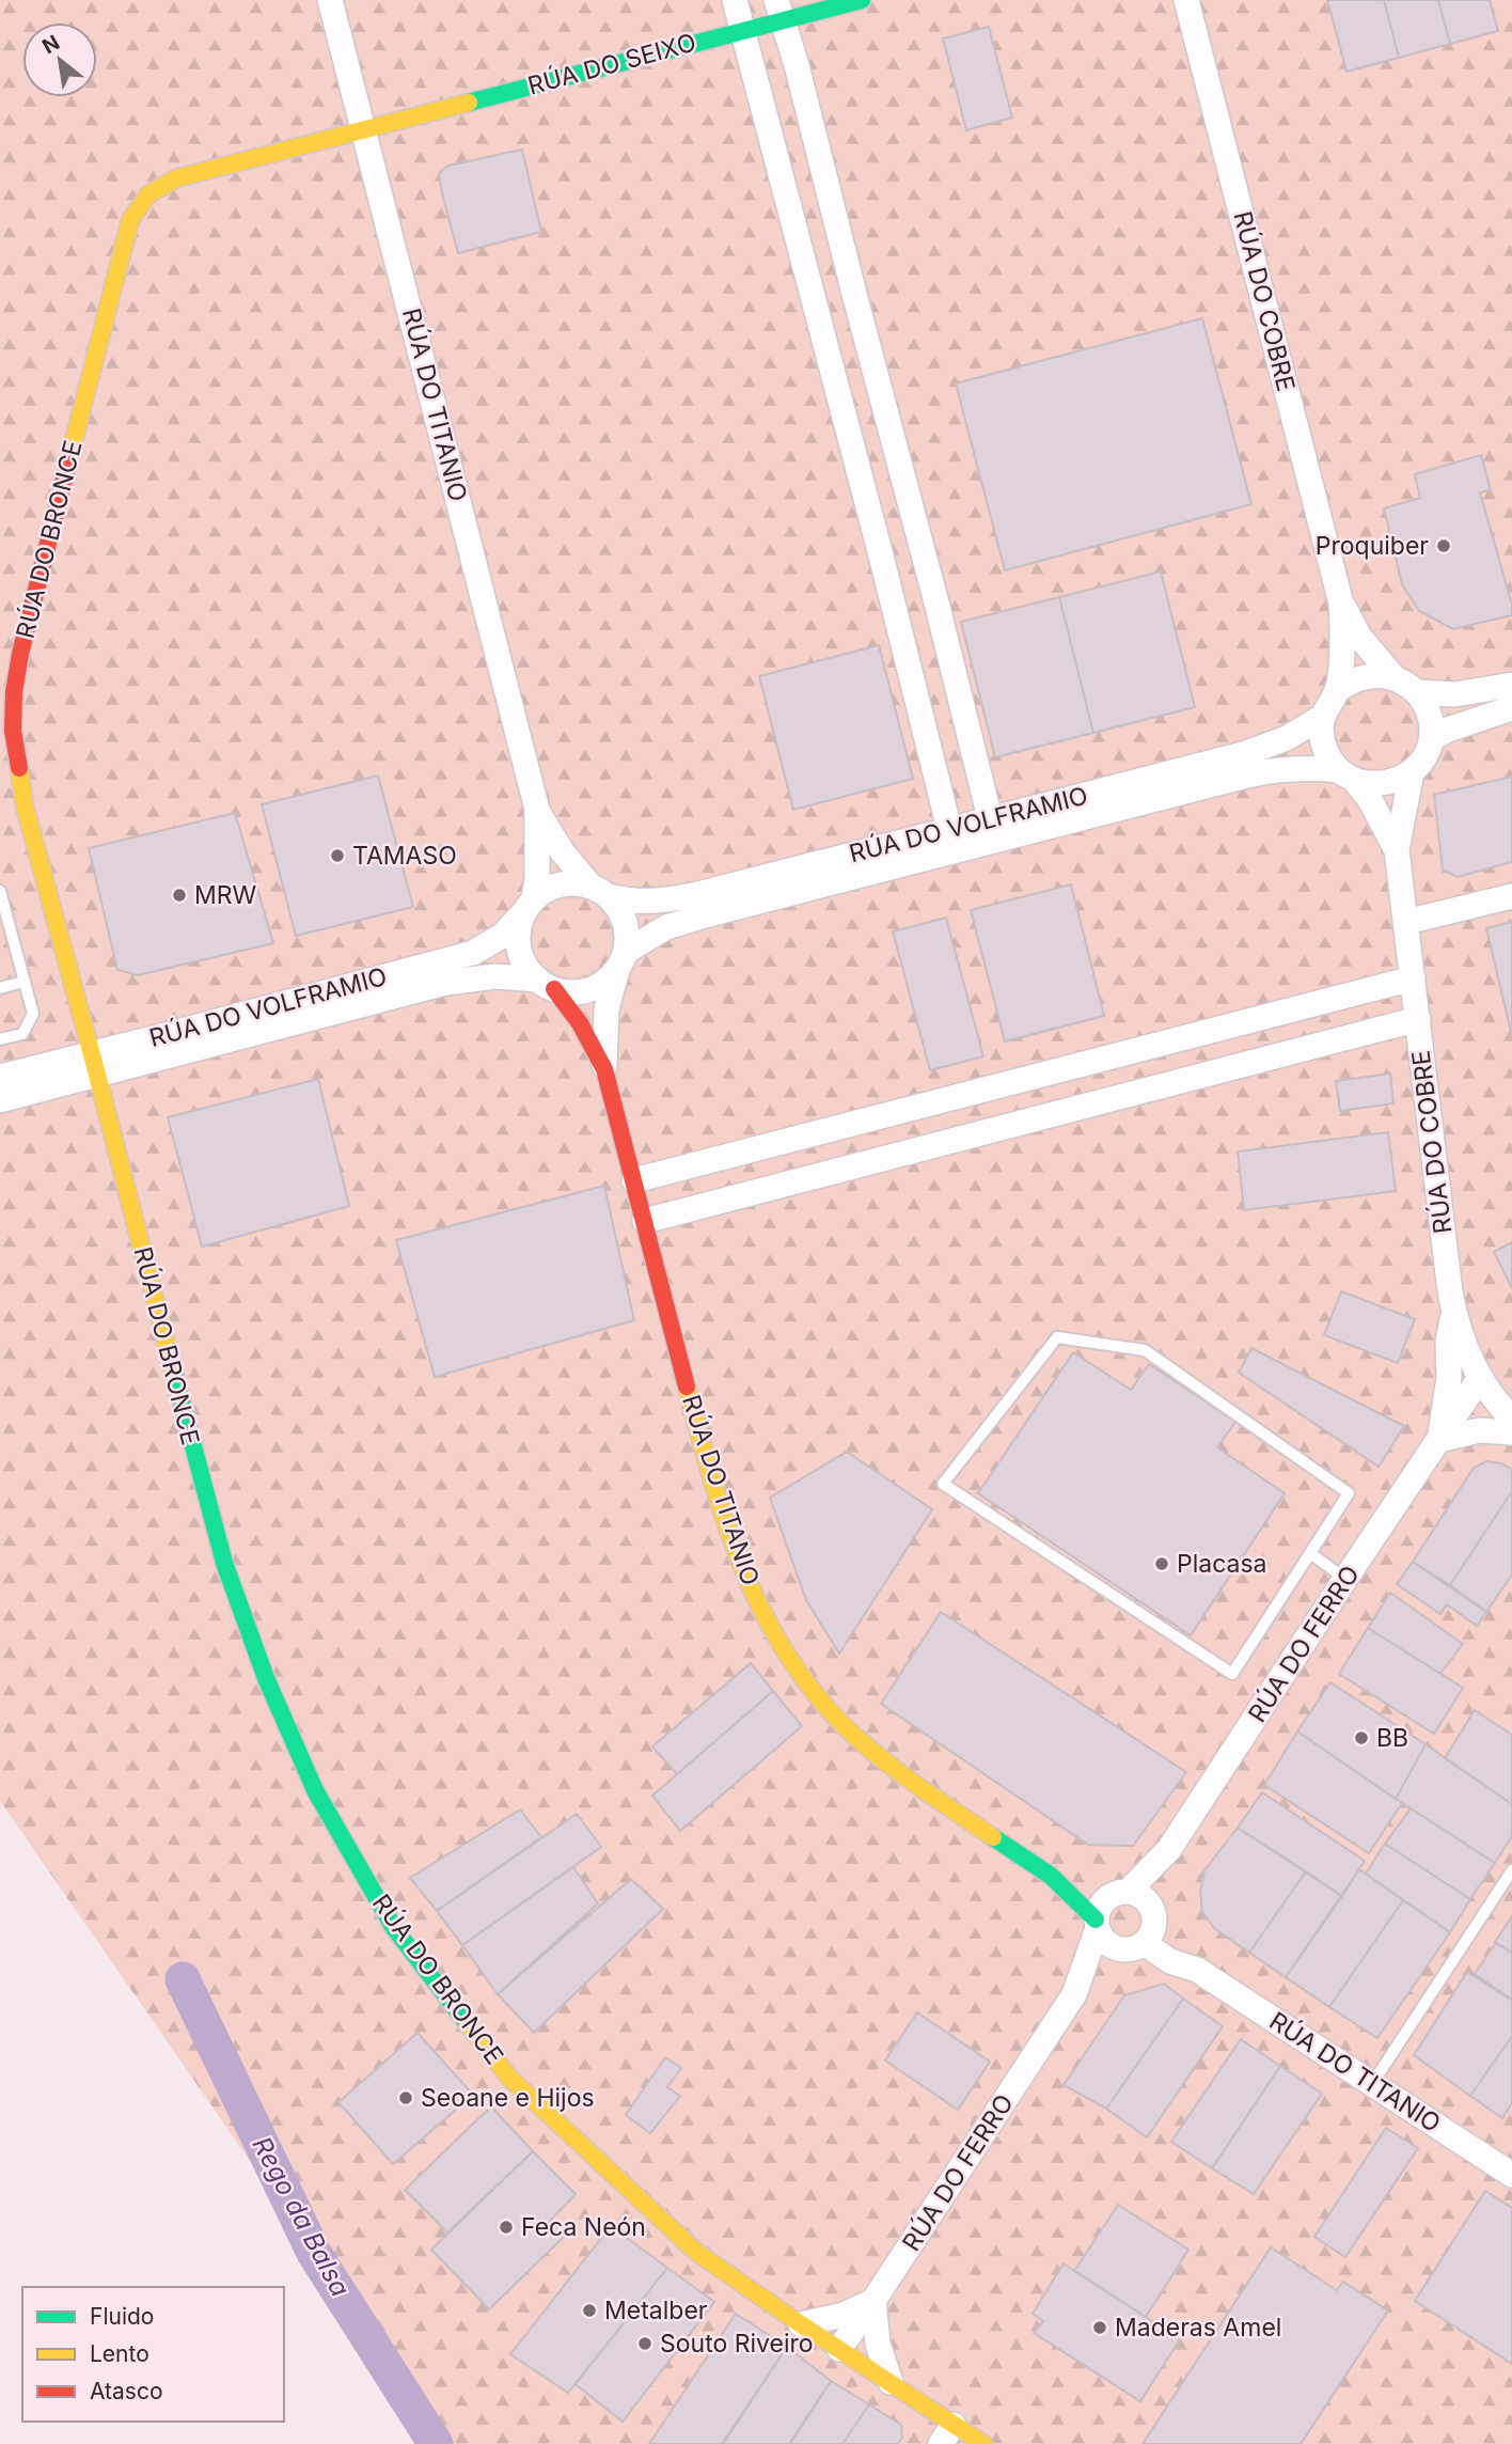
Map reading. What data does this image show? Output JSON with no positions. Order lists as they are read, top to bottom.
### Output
{
  "streets": {
    "street": [
      "RÚA DO SEIXO",
      "RÚA DO COBRE",
      "RÚA DO TITANIO",
      "RÚA DO BRONCE",
      "RÚA DO VOLFRAMIO",
      "RÚA DO FERRO"
    ]
  },
  "crossings": [
    ["RÚA DO SEIXO", "RÚA DO TITANIO"],
    ["RÚA DO SEIXO", "RÚA DO BRONCE"],
    ["RÚA DO COBRE", "RÚA DO FERRO"],
    ["RÚA DO TITANIO", "RÚA DO BRONCE"],
    ["RÚA DO TITANIO", "RÚA DO VOLFRAMIO"],
    ["RÚA DO TITANIO", "RÚA DO FERRO"],
    ["RÚA DO BRONCE", "RÚA DO VOLFRAMIO"],
    ["RÚA DO BRONCE", "RÚA DO FERRO"]
  ],
  "water": ["Rego da Balsa"],
  "places": [
    "Proquiber",
    "TAMASO",
    "MRW",
    "Placasa",
    "BB",
    "Seoane e Hijos",
    "Feca Neón",
    "Metalber",
    "Maderas Amel",
    "Souto Riveiro"
  ],
  "legend": ["Fluido", "Lento", "Atasco"],
  "north": "top left"
}
